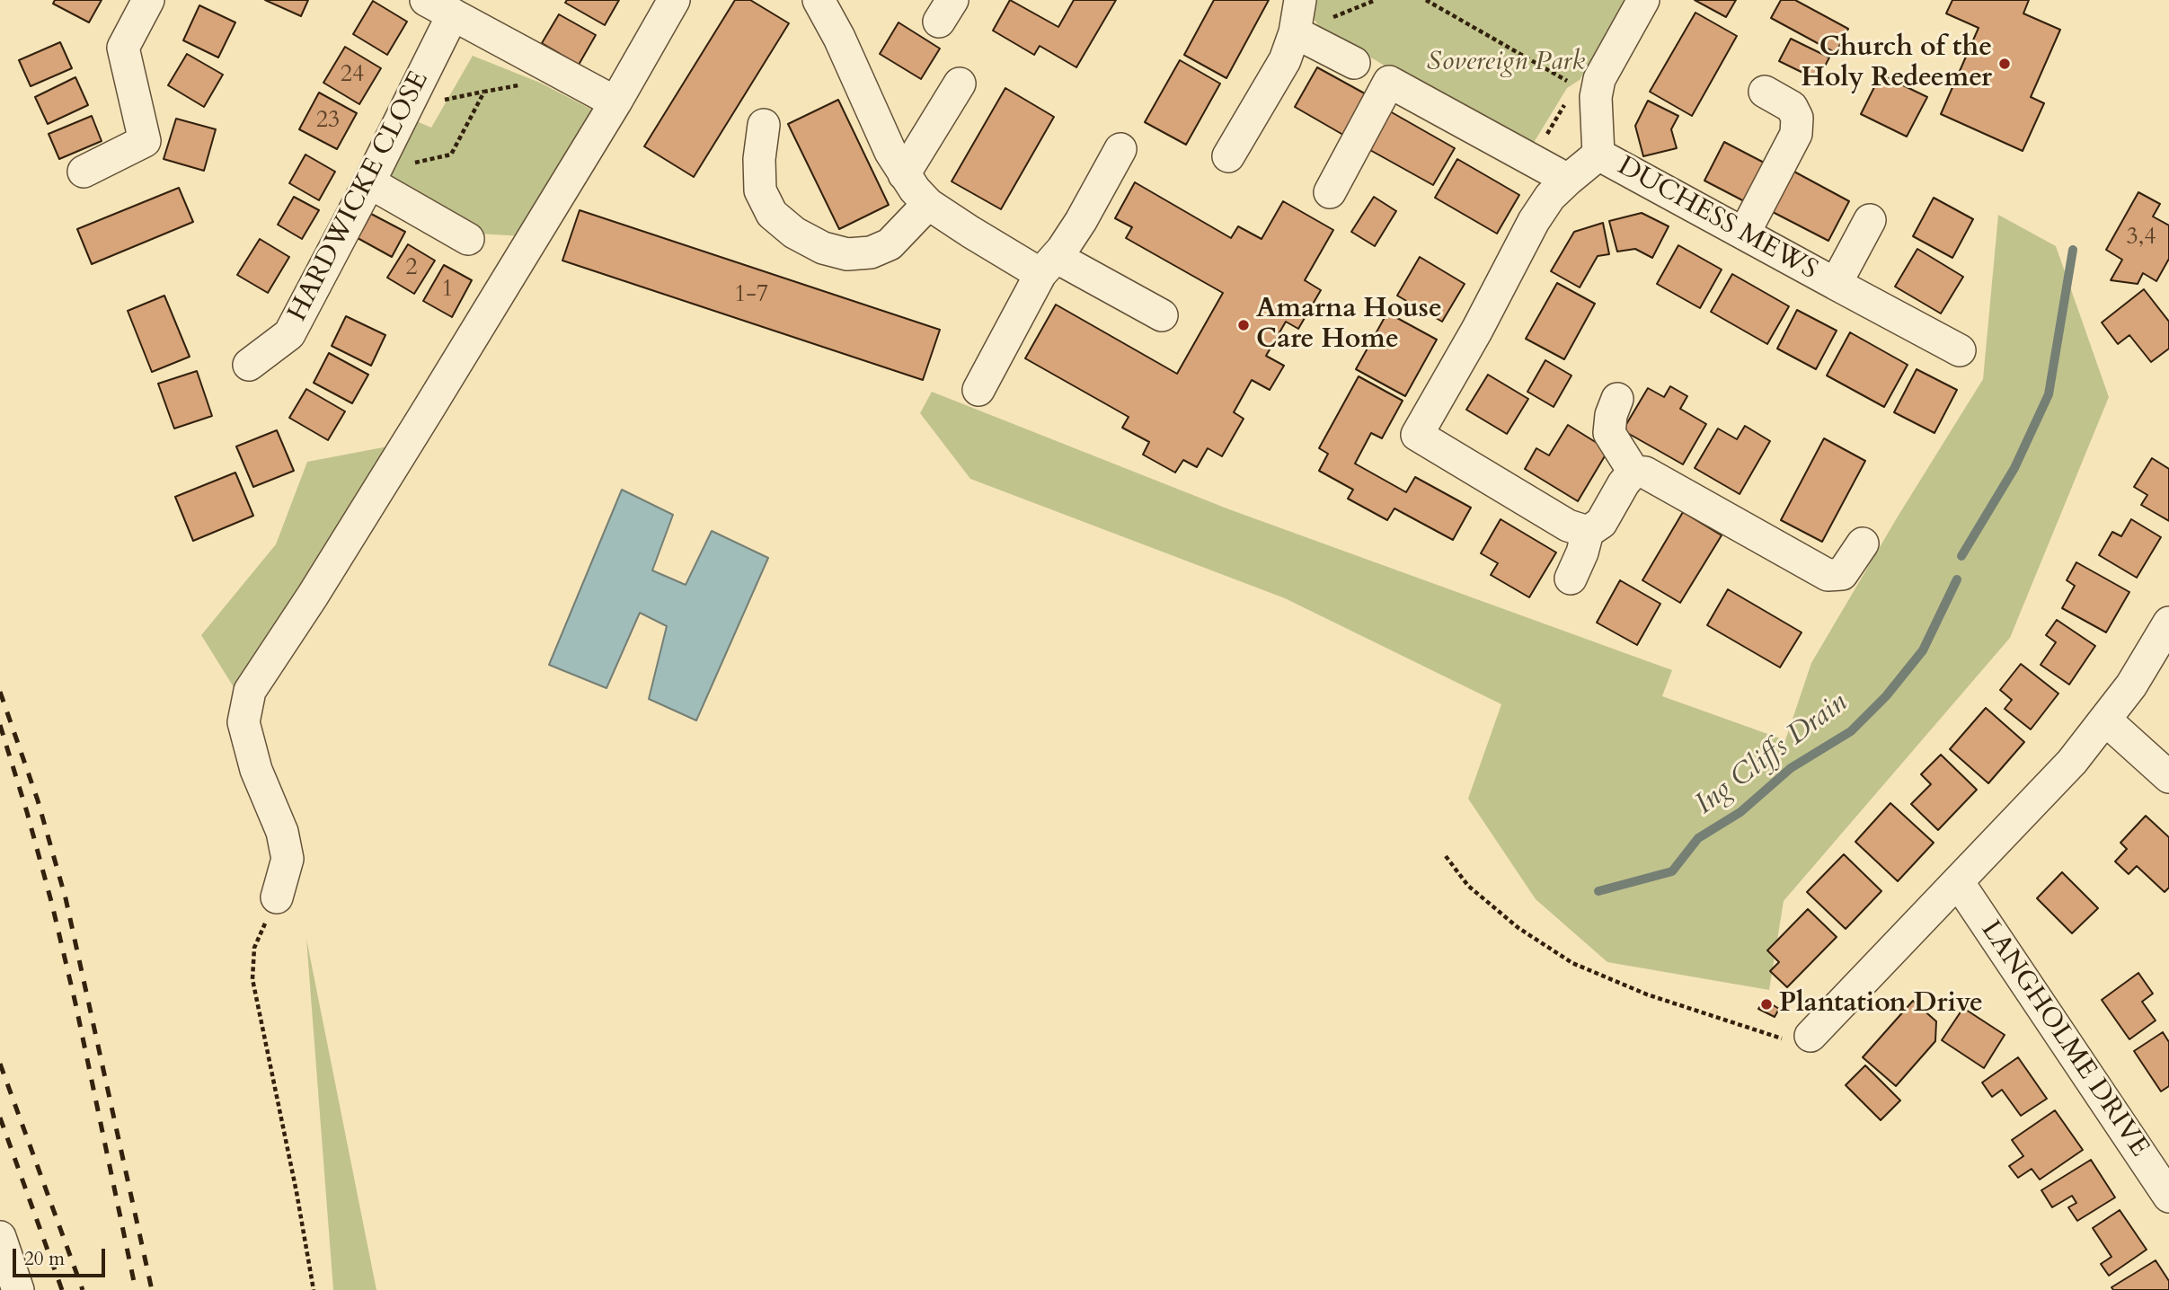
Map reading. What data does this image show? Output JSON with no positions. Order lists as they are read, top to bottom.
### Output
{
  "streets": {
    "street": ["HARDWICKE CLOSE", "DUCHESS MEWS", "LANGHOLME DRIVE"]
  },
  "water": ["Ing Cliffs Drain"],
  "parks": ["Sovereign Park"],
  "places": ["Church of the Holy Redeemer", "Amarna House Care Home", "Plantation Drive"],
  "house_numbers": [
    "24",
    "23",
    "3,4",
    "2",
    "1",
    "1-7"
  ],
  "scale_bar": "20 m"
}
